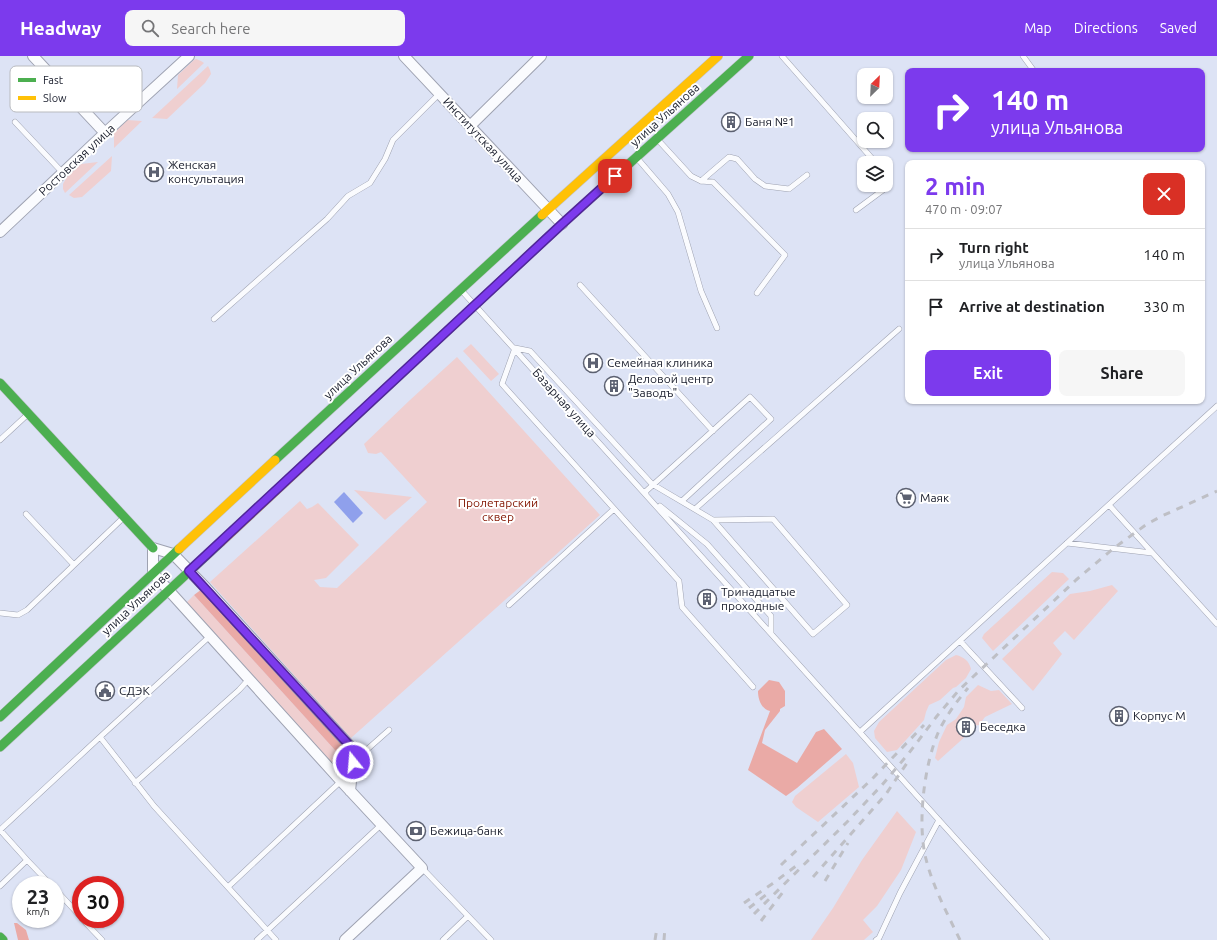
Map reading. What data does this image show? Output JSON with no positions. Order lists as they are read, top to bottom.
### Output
{
  "streets": {
    "main road": ["улица Ульянова"],
    "street": ["Институтская улица", "Ростовская улица"],
    "lane": ["Базарная улица"]
  },
  "crossings": [
    ["улица Ульянова", "Институтская улица"],
    ["улица Ульянова", "Базарная улица"]
  ],
  "parks": ["Пролетарский сквер"],
  "places": {
    "building": [
      "Баня №1",
      "Деловой центр \"Заводъ\"",
      "Тринадцатые проходные",
      "Корпус М",
      "Беседка"
    ],
    "hospital": ["Женская консультация", "Семейная клиника"],
    "supermarket": ["Маяк"],
    "public building": ["СДЭК"],
    "bank": ["Бежица-банк"]
  },
  "legend": ["Fast", "Slow"],
  "north": "top right",
  "page": {
    "header": "Headway",
    "search": "Search here",
    "nav": ["Map", "Directions", "Saved"],
    "turn": ["140 m", "улица Ульянова"],
    "heading": ["2 min", "470 m · 09:07"],
    "list": [
      {
        "name": "Turn right",
        "note": "улица Ульянова",
        "value": "140 m"
      },
      {
        "name": "Arrive at destination",
        "value": "330 m"
      }
    ],
    "buttons": ["Exit", "Share"],
    "speed": "23 km/h",
    "limit": "30"
  }
}
